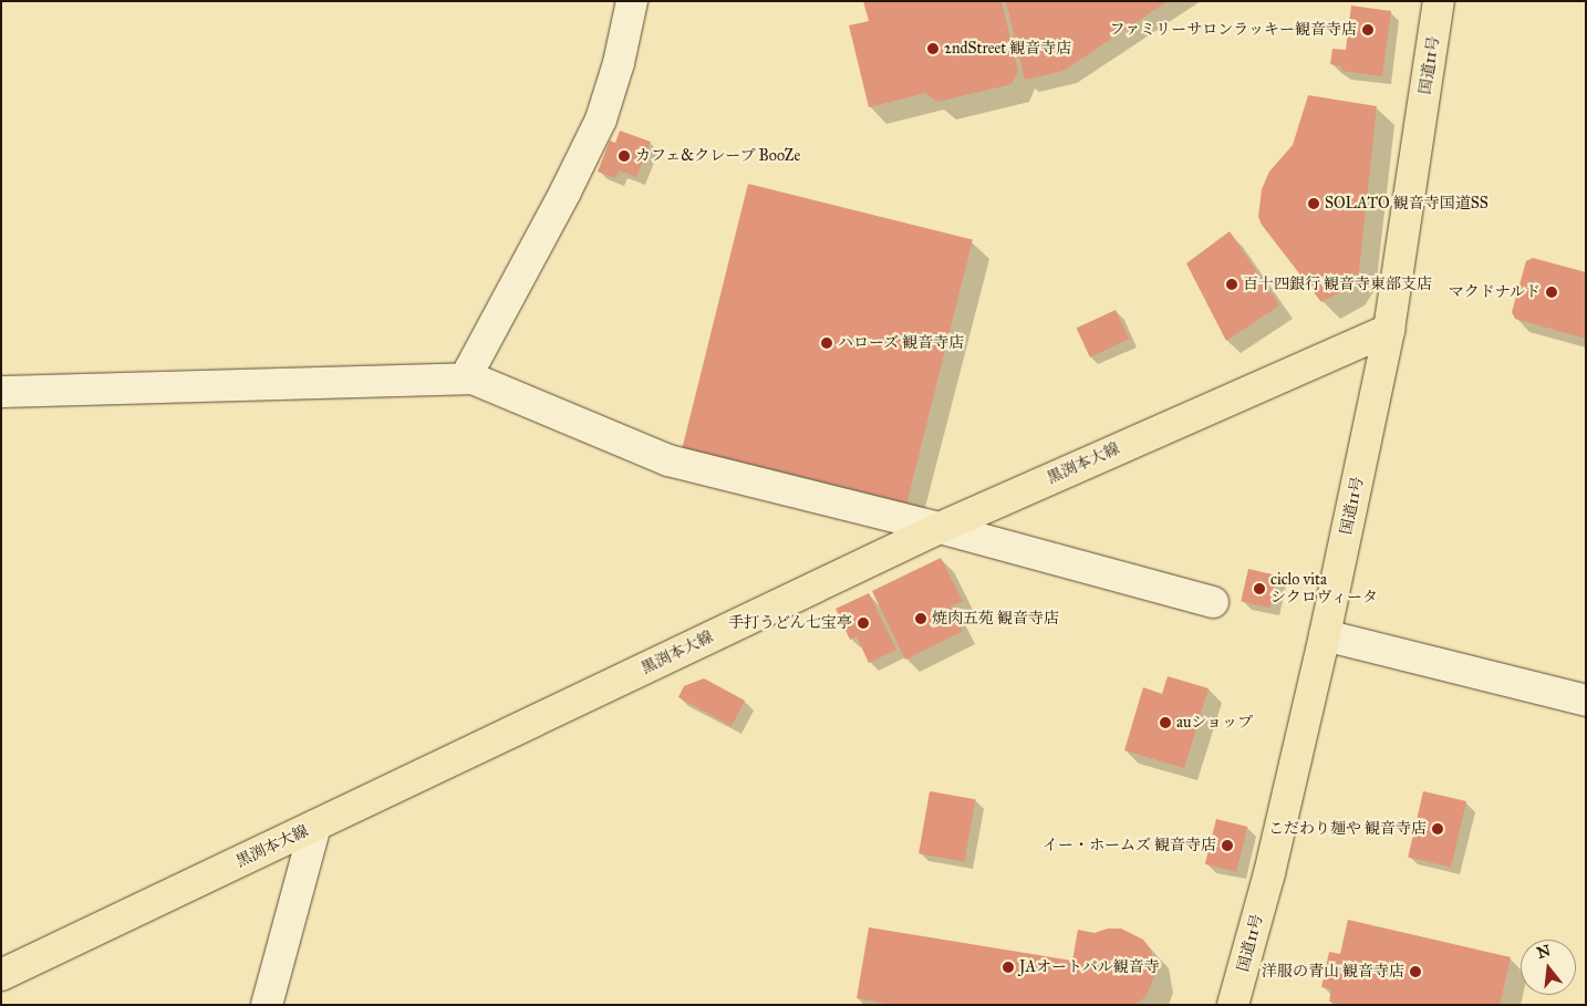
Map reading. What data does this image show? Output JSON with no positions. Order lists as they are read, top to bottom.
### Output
{
  "streets": {
    "main road": ["国道11号", "黒渕本大線"]
  },
  "crossings": [
    ["国道11号", "黒渕本大線"]
  ],
  "places": [
    "ファミリーサロンラッキー観音寺店",
    "2ndStreet 観音寺店",
    "カフェ&クレープ BooZe",
    "SOLATO 観音寺国道SS",
    "百十四銀行 観音寺東部支店",
    "マクドナルド",
    "ハローズ 観音寺店",
    "ciclo vita シクロヴィータ",
    "焼肉五苑 観音寺店",
    "手打うどん七宝亭",
    "auショップ",
    "こだわり麺や 観音寺店",
    "イー・ホームズ 観音寺店",
    "JAオートパル観音寺",
    "洋服の青山 観音寺店"
  ],
  "north": "top"
}
